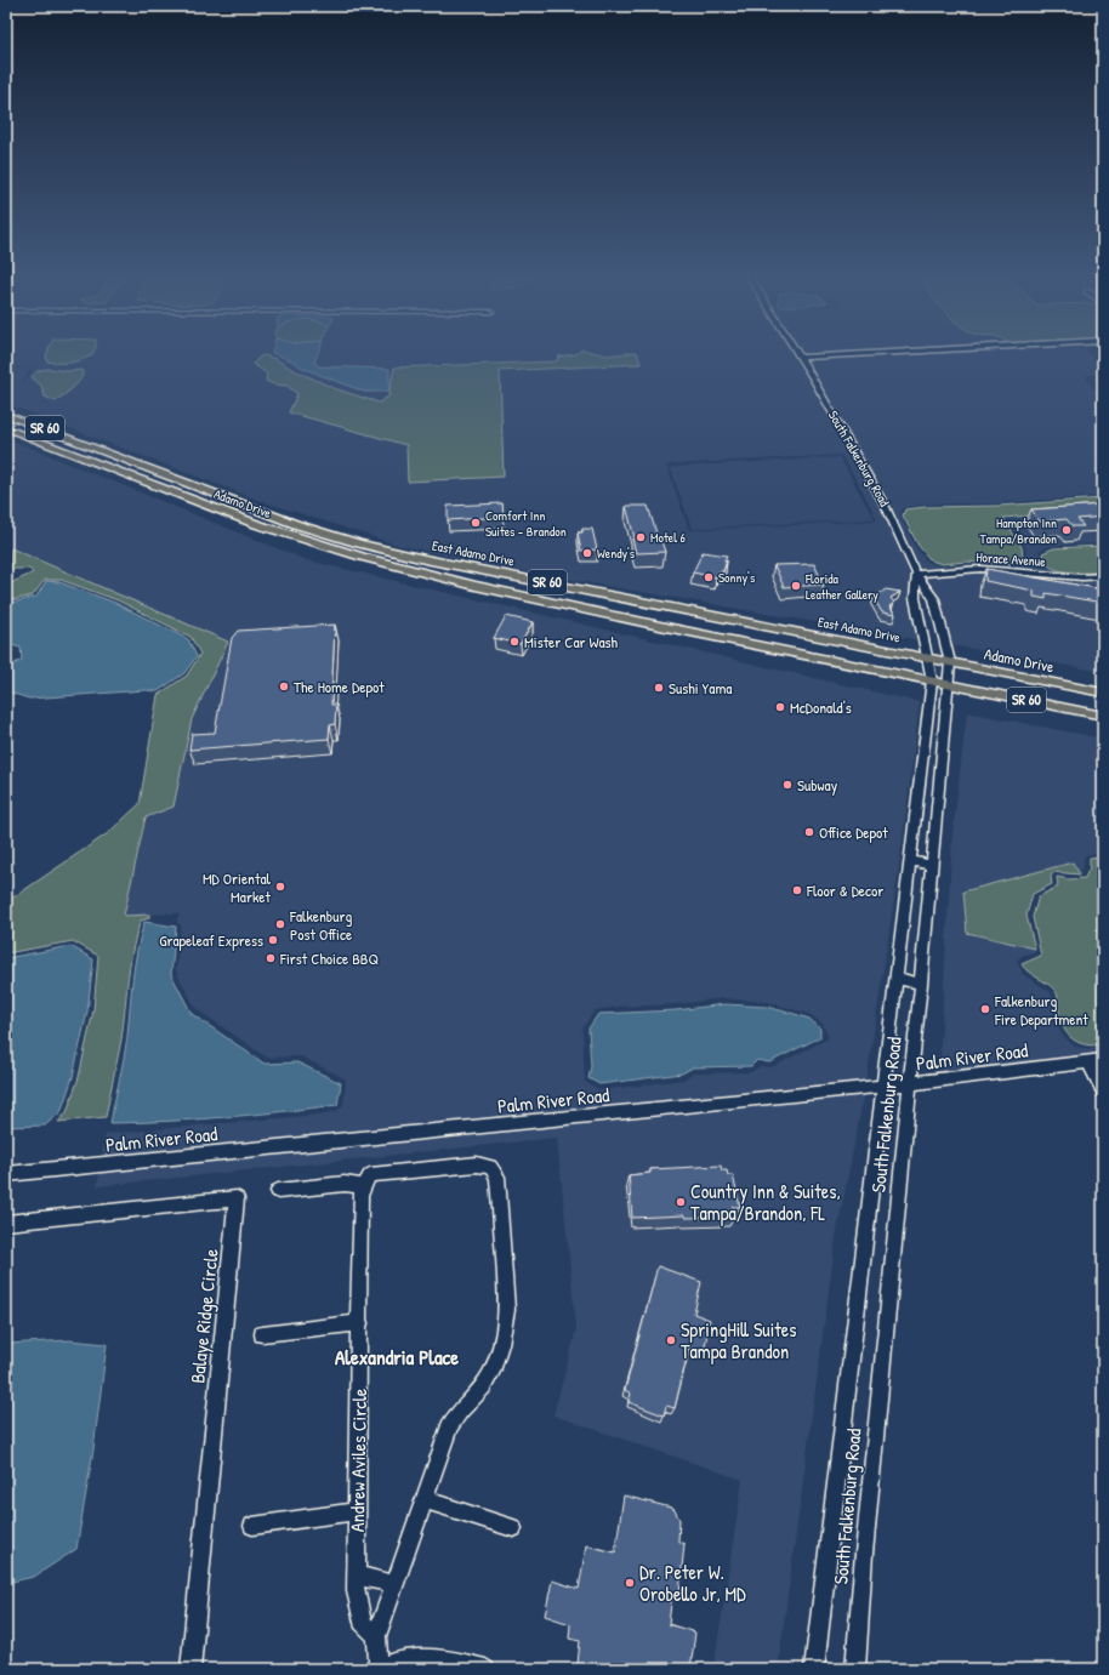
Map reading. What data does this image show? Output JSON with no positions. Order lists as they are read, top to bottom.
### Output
{
  "streets": {
    "main road": ["SR 60", "Adamo Drive", "East Adamo Drive"],
    "street": [
      "South Falkenburg Road",
      "Horace Avenue",
      "Palm River Road",
      "Balaye Ridge Circle",
      "Andrew Aviles Circle"
    ]
  },
  "crossings": [
    ["SR 60", "South Falkenburg Road"],
    ["SR 60", "East Adamo Drive"],
    ["South Falkenburg Road", "Adamo Drive"],
    ["South Falkenburg Road", "East Adamo Drive"],
    ["South Falkenburg Road", "Horace Avenue"],
    ["South Falkenburg Road", "Palm River Road"],
    ["Adamo Drive", "East Adamo Drive"]
  ],
  "districts": ["Alexandria Place"],
  "places": [
    "Comfort Inn Suites - Brandon",
    "Hampton Inn Tampa/Brandon",
    "Motel 6",
    "Wendy's",
    "Sonny's",
    "Florida Leather Gallery",
    "Mister Car Wash",
    "The Home Depot",
    "Sushi Yama",
    "McDonald's",
    "Subway",
    "Office Depot",
    "MD Oriental Market",
    "Floor & Decor",
    "Falkenburg Post Office",
    "Grapeleaf Express",
    "First Choice BBQ",
    "Falkenburg Fire Department",
    "Country Inn & Suites, Tampa/Brandon, FL",
    "SpringHill Suites Tampa Brandon",
    "Dr. Peter W. Orobello Jr, MD"
  ]
}
